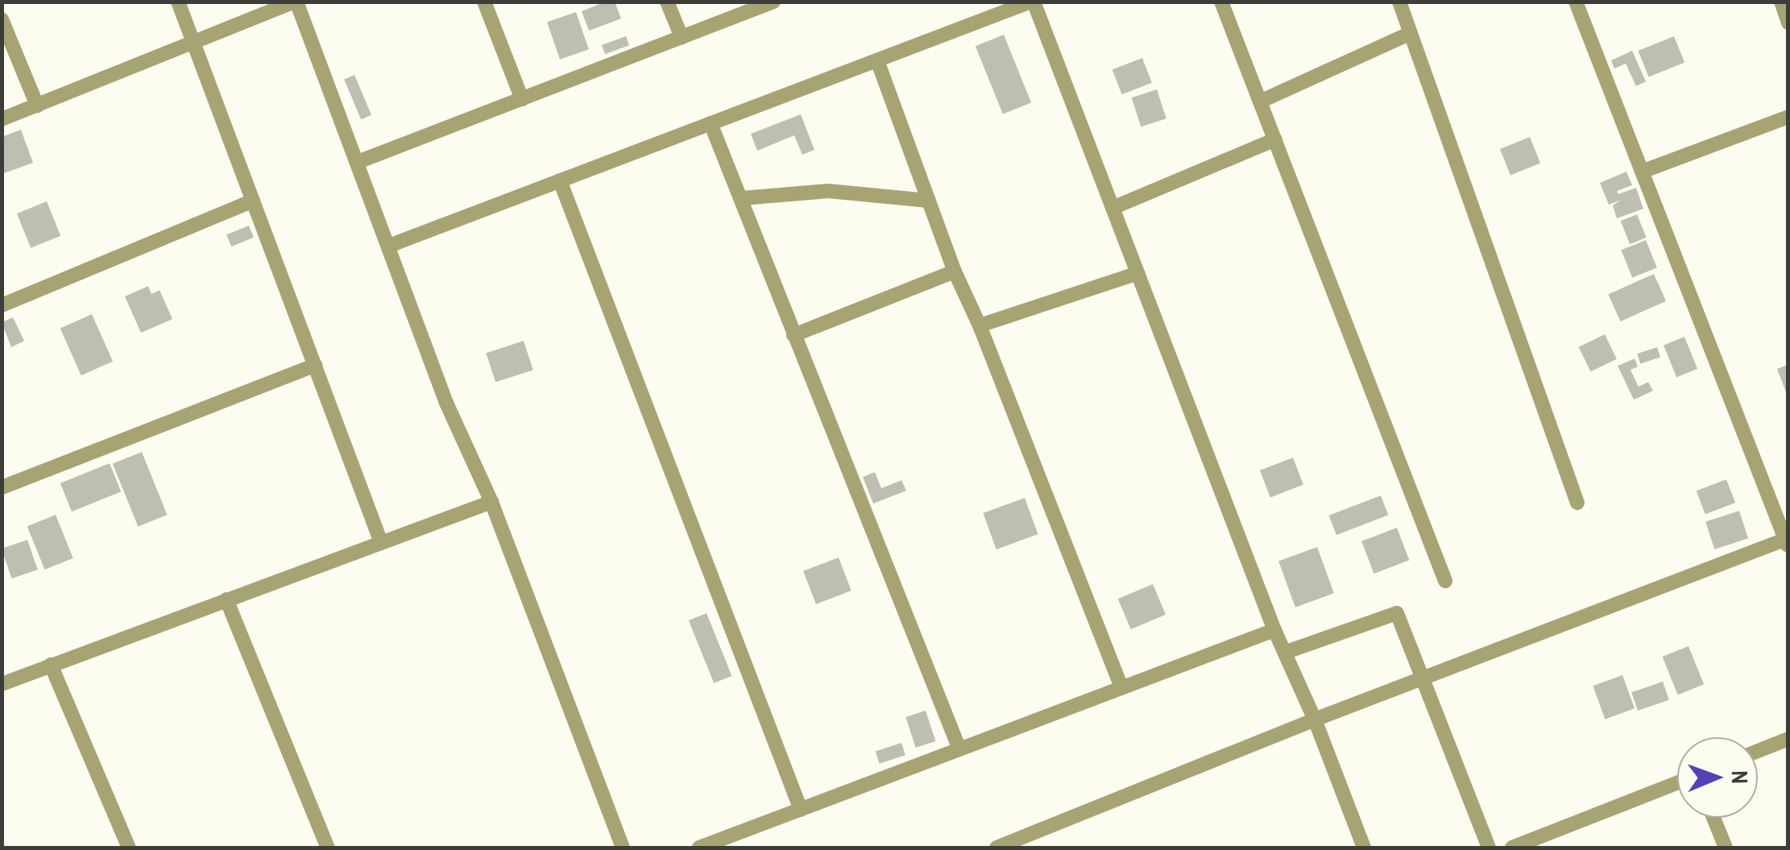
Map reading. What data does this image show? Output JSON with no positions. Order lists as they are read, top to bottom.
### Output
{
  "north": "right"
}
